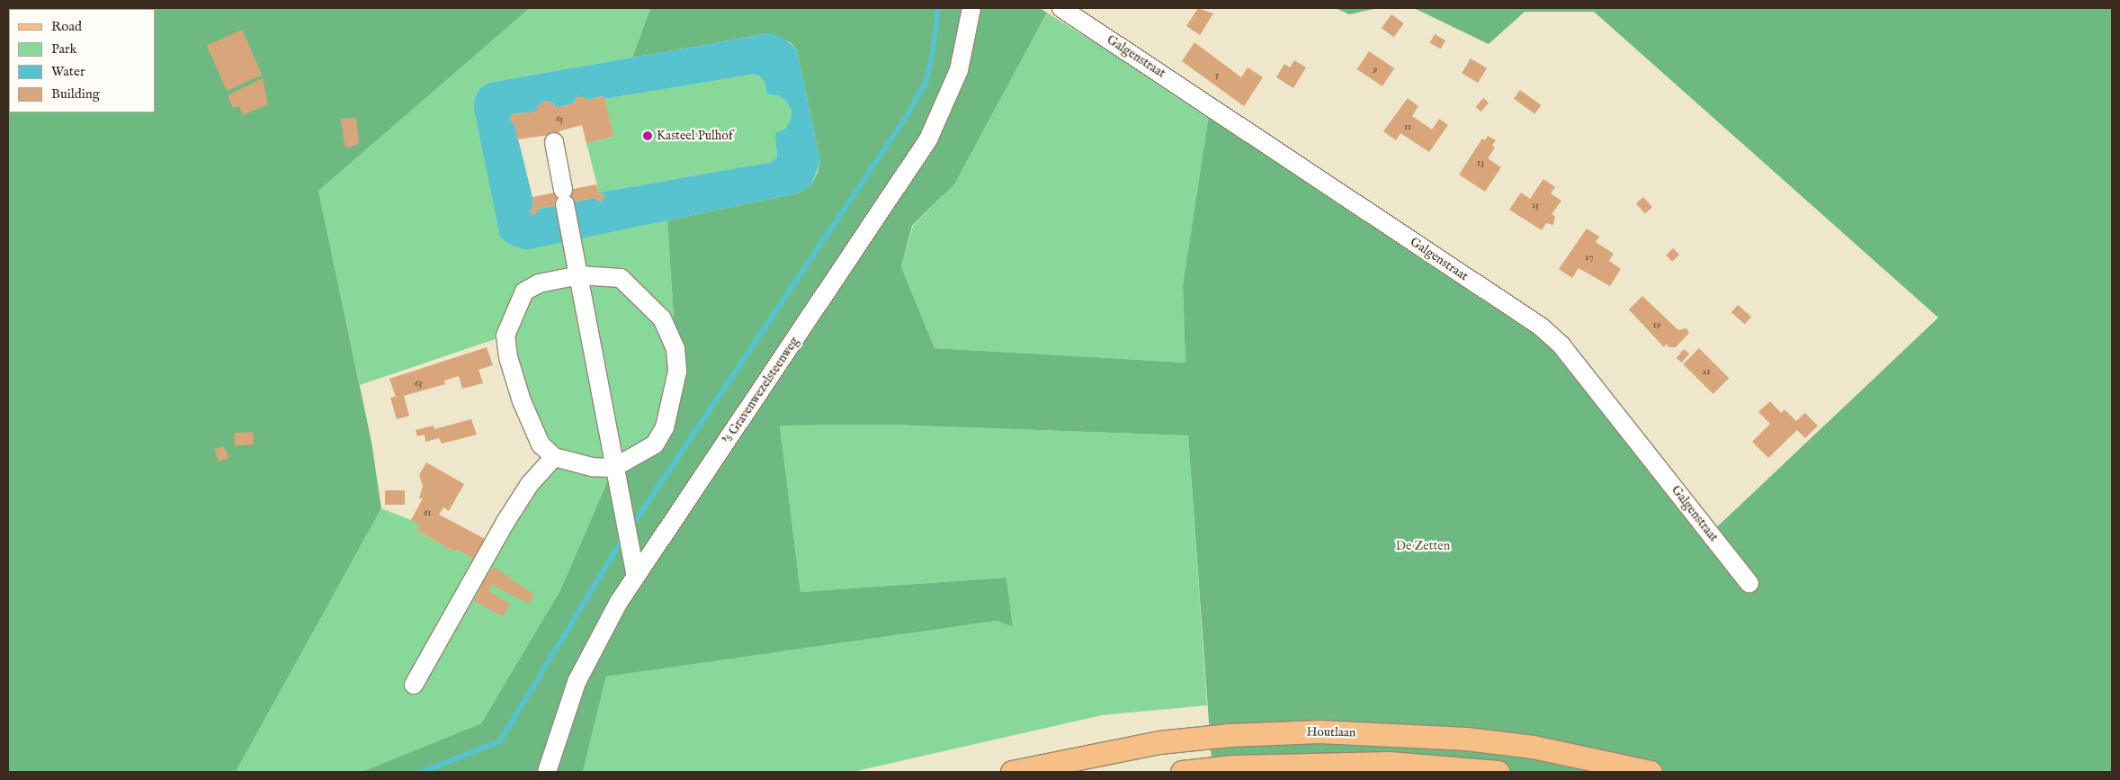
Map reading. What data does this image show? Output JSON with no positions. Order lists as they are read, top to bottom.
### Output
{
  "streets": {
    "main road": ["Houtlaan"],
    "street": ["Galgenstraat", "'s Gravenwezelsteenweg"]
  },
  "parks": ["De Zetten"],
  "places": ["Kasteel Pulhof"],
  "house_numbers": [
    "9",
    "5",
    "65",
    "11",
    "13",
    "15",
    "17",
    "19",
    "21",
    "63",
    "61"
  ],
  "legend": [
    "Road",
    "Park",
    "Water",
    "Building"
  ]
}
